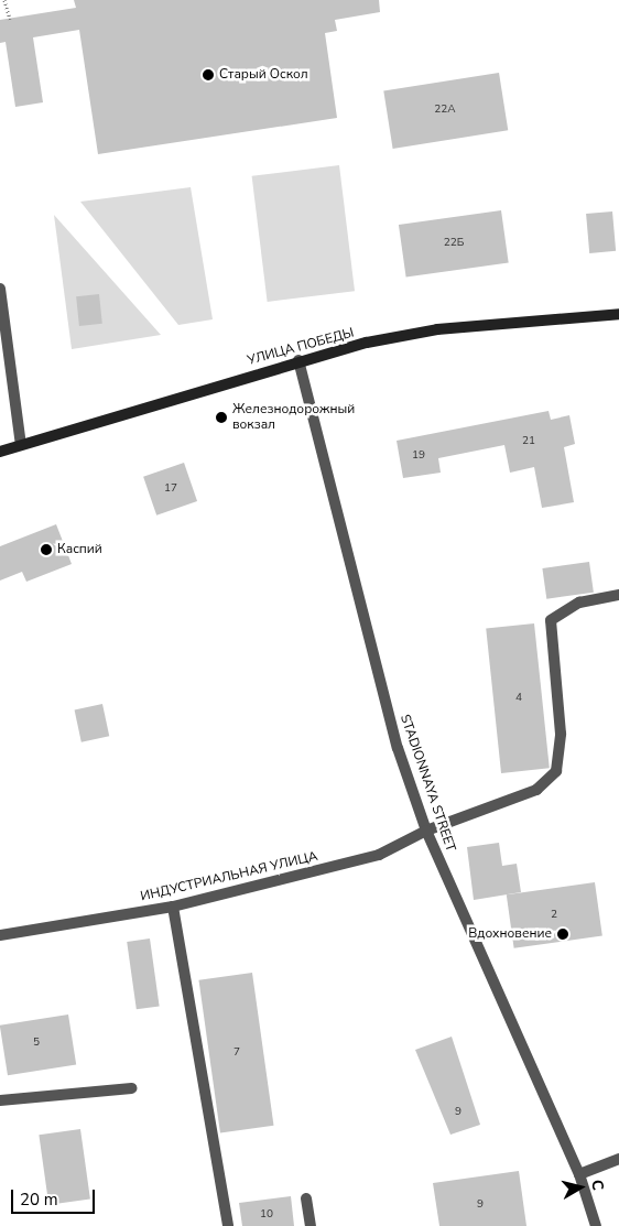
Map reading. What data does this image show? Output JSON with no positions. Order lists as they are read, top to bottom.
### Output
{
  "streets": {
    "street": ["УЛИЦА ПОБЕДЫ", "STADIONNAYA STREET", "ИНДУСТРИАЛЬНАЯ УЛИЦА"]
  },
  "crossings": [
    ["УЛИЦА ПОБЕДЫ", "STADIONNAYA STREET"],
    ["STADIONNAYA STREET", "ИНДУСТРИАЛЬНАЯ УЛИЦА"]
  ],
  "places": [
    "Старый Оскол",
    "Железнодорожный вокзал",
    "Каспий",
    "Вдохновение"
  ],
  "house_numbers": [
    "22А",
    "22Б",
    "21",
    "19",
    "17",
    "4",
    "2",
    "5",
    "7",
    "9",
    "9",
    "10"
  ],
  "scale_bar": "20 m",
  "north": "right"
}
